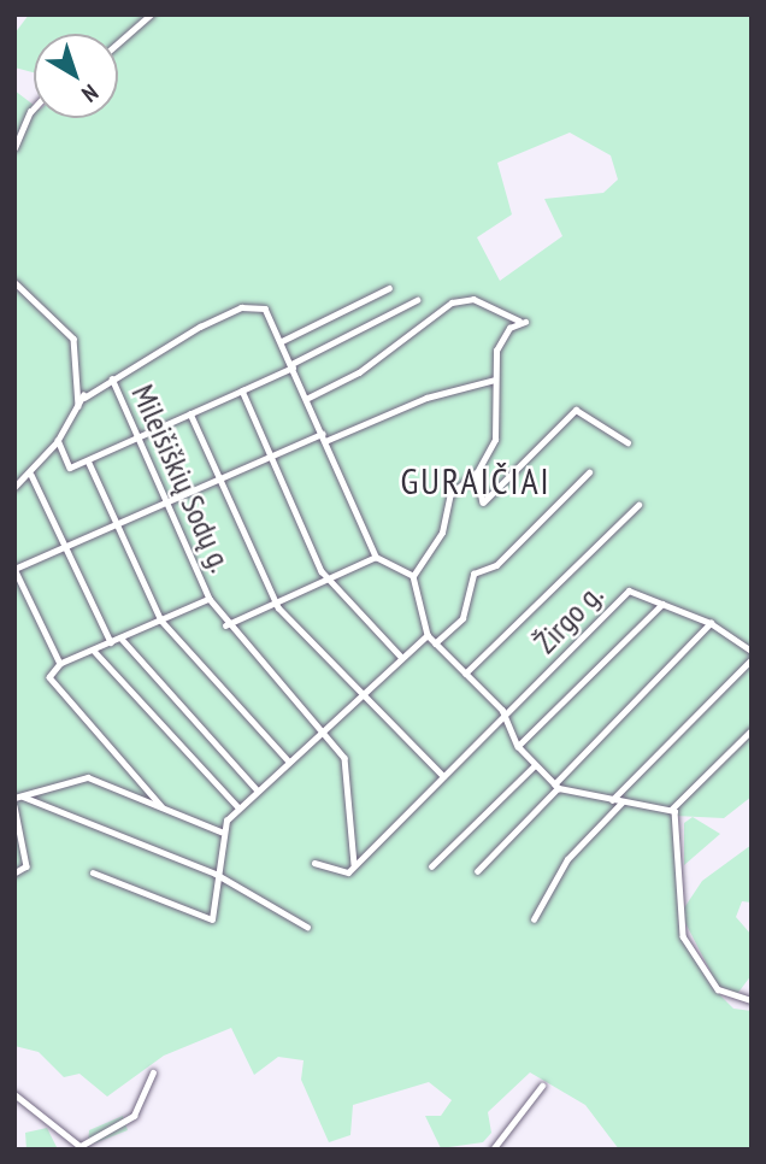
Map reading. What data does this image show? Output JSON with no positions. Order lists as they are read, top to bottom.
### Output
{
  "streets": {
    "street": ["Mileišiškių Sodų g.", "Žirgo g."]
  },
  "districts": ["GURAIČIAI"],
  "north": "bottom right"
}
